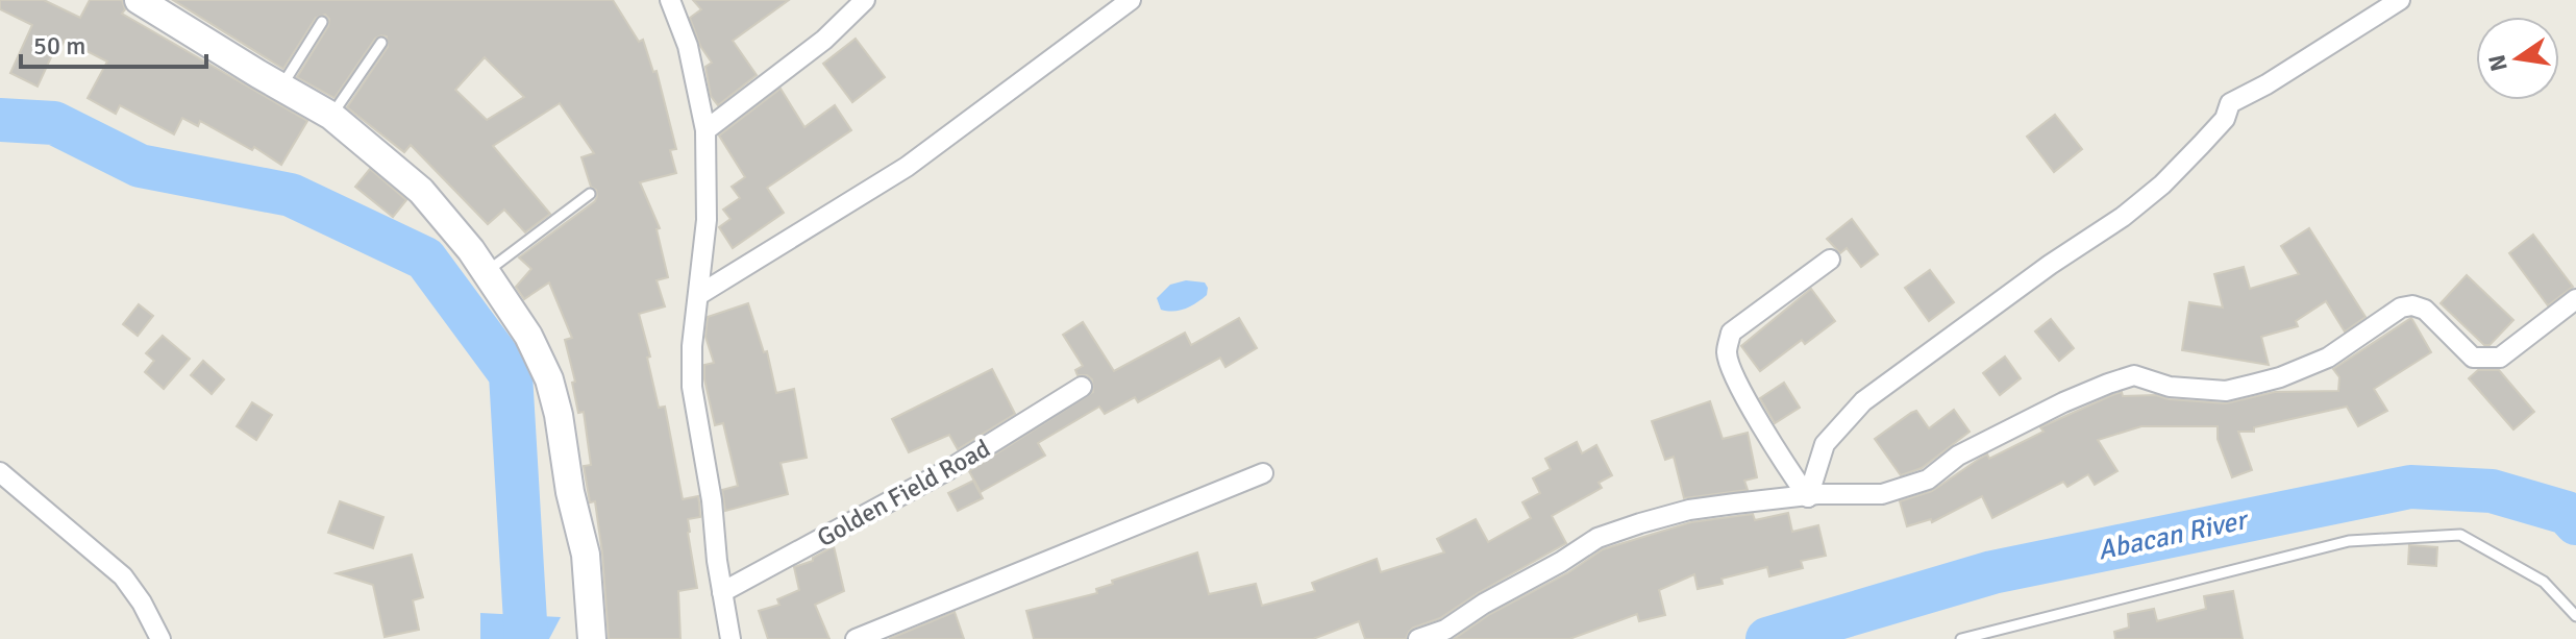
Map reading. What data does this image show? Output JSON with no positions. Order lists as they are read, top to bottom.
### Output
{
  "streets": {
    "street": ["Golden Field Road"]
  },
  "water": ["Abacan River"],
  "scale_bar": "50 m",
  "north": "left"
}
